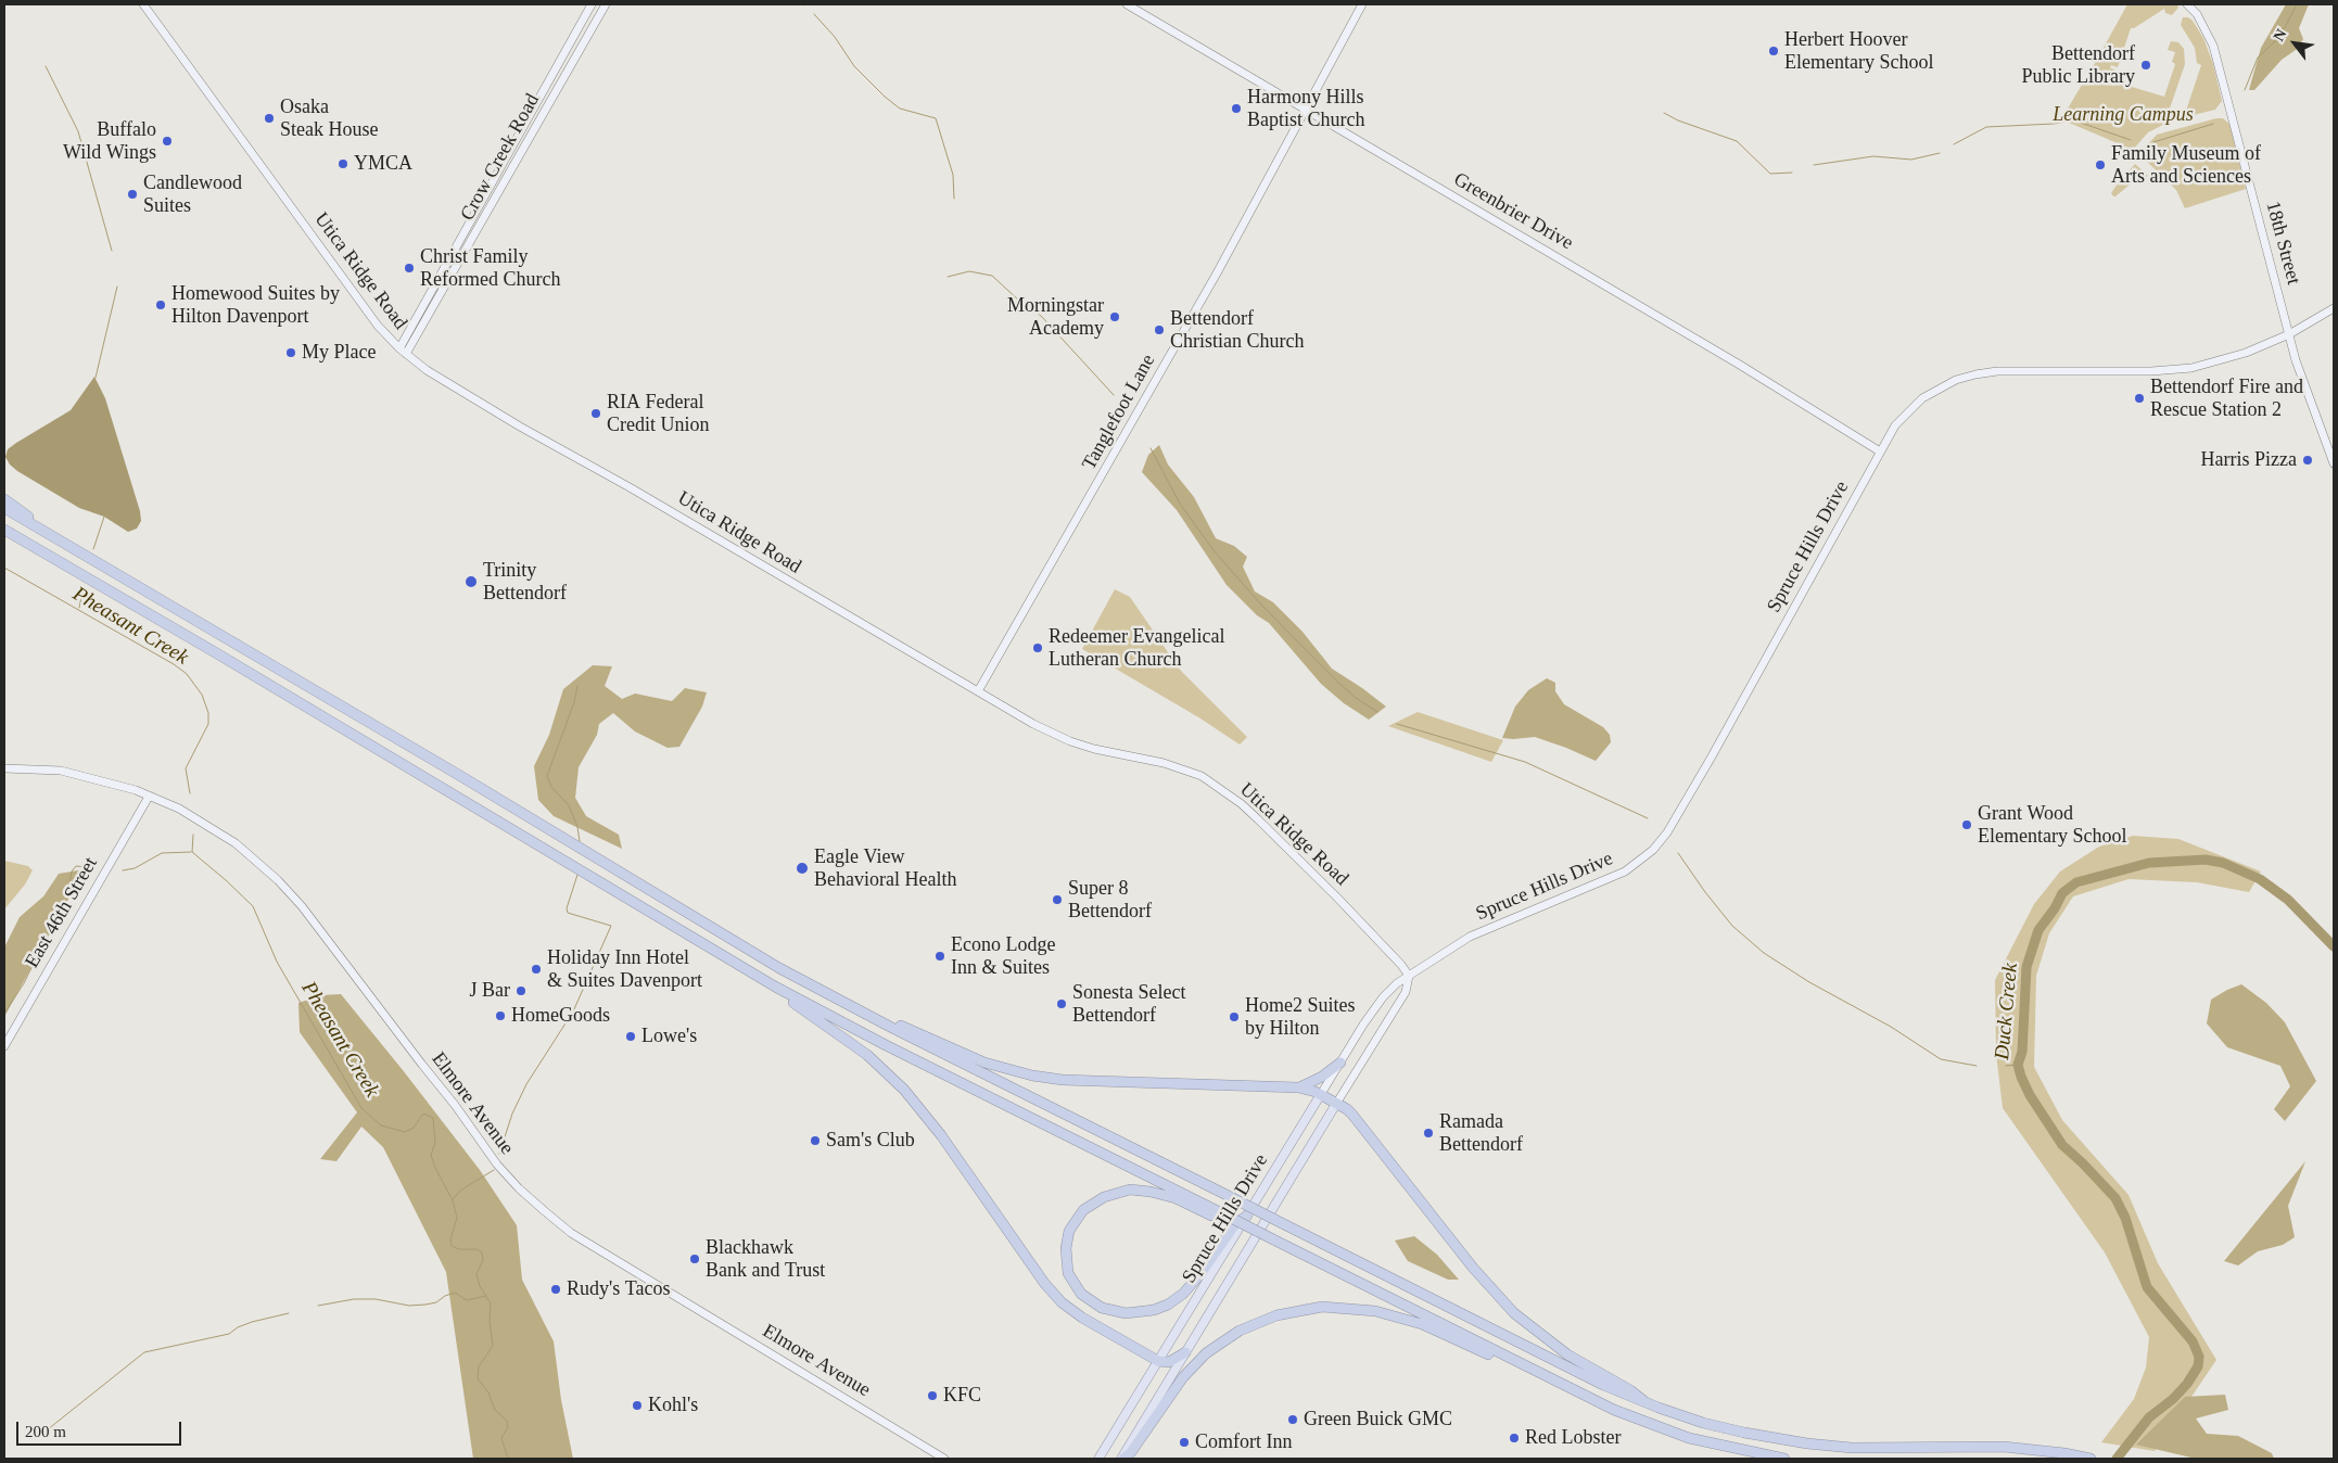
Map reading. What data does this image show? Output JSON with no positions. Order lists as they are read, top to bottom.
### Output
{
  "streets": {
    "main road": [
      "Crow Creek Road",
      "Greenbrier Drive",
      "18th Street",
      "Utica Ridge Road",
      "Tanglefoot Lane",
      "Spruce Hills Drive",
      "East 46th Street",
      "Elmore Avenue"
    ]
  },
  "crossings": [
    ["Crow Creek Road", "Utica Ridge Road"],
    ["Greenbrier Drive", "Tanglefoot Lane"],
    ["Greenbrier Drive", "Spruce Hills Drive"],
    ["18th Street", "Spruce Hills Drive"],
    ["Utica Ridge Road", "Tanglefoot Lane"],
    ["Utica Ridge Road", "Spruce Hills Drive"],
    ["East 46th Street", "Elmore Avenue"]
  ],
  "water": ["Pheasant Creek", "Duck Creek"],
  "parks": ["Learning Campus"],
  "places": [
    "Herbert Hoover Elementary School",
    "Bettendorf Public Library",
    "Harmony Hills Baptist Church",
    "Osaka Steak House",
    "Buffalo Wild Wings",
    "YMCA",
    "Family Museum of Arts and Sciences",
    "Candlewood Suites",
    "Christ Family Reformed Church",
    "Homewood Suites by Hilton Davenport",
    "Morningstar Academy",
    "Bettendorf Christian Church",
    "My Place",
    "Bettendorf Fire and Rescue Station 2",
    "RIA Federal Credit Union",
    "Harris Pizza",
    "Trinity Bettendorf",
    "Redeemer Evangelical Lutheran Church",
    "Grant Wood Elementary School",
    "Eagle View Behavioral Health",
    "Super 8 Bettendorf",
    "Econo Lodge Inn & Suites",
    "Holiday Inn Hotel & Suites Davenport",
    "J Bar",
    "Sonesta Select Bettendorf",
    "HomeGoods",
    "Home2 Suites by Hilton",
    "Lowe's",
    "Ramada Bettendorf",
    "Sam's Club",
    "Blackhawk Bank and Trust",
    "Rudy's Tacos",
    "KFC",
    "Kohl's",
    "Green Buick GMC",
    "Red Lobster",
    "Comfort Inn"
  ],
  "scale_bar": "200 m",
  "north": "top left"
}
